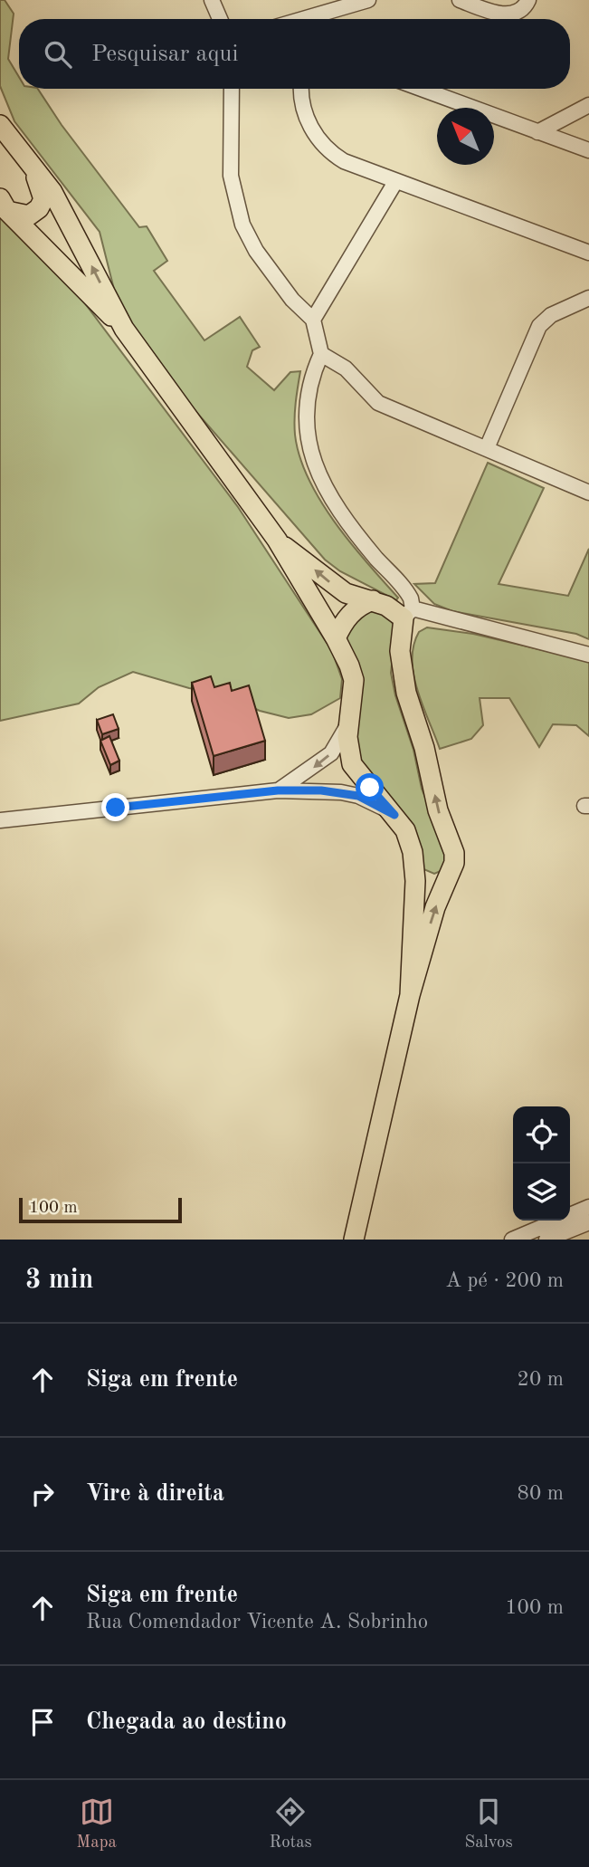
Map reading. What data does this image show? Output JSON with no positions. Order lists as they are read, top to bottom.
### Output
{
  "scale_bar": "100 m",
  "north": "top left",
  "page": {
    "search": "Pesquisar aqui",
    "scale": "100 m",
    "heading": ["3 min", "A pé · 200 m"],
    "list": [
      ["Siga em frente", "20 m"],
      ["Vire à direita", "80 m"],
      ["Siga em frente", "Rua Comendador Vicente A. Sobrinho", "100 m"],
      "Chegada ao destino"
    ],
    "nav": ["Mapa", "Rotas", "Salvos"]
  }
}
